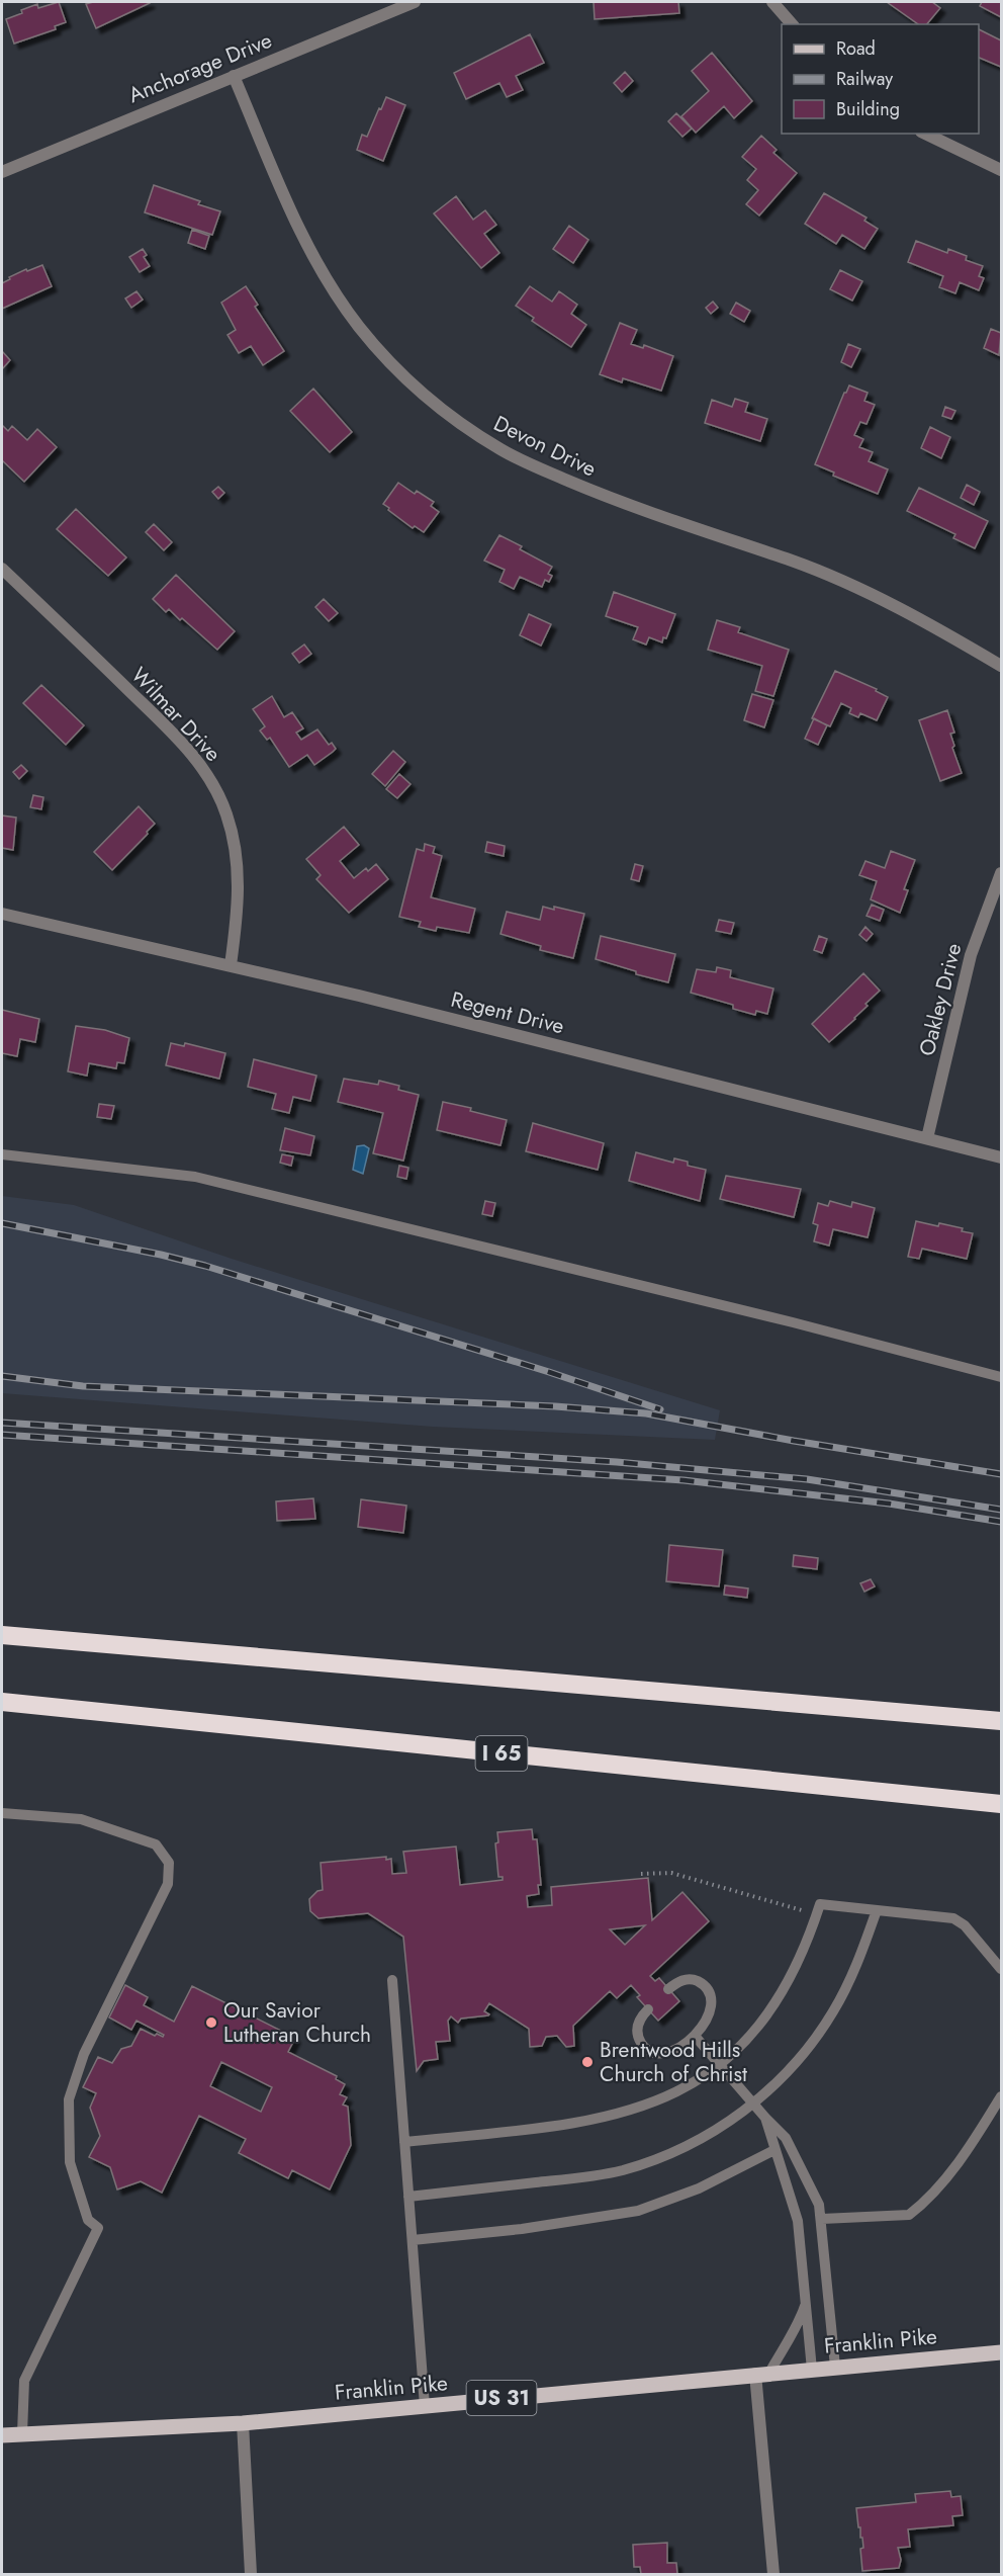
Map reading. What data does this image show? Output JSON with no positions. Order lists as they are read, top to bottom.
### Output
{
  "streets": {
    "highway": ["I 65"],
    "main road": ["Franklin Pike", "US 31"],
    "street": [
      "Anchorage Drive",
      "Devon Drive",
      "Wilmar Drive",
      "Oakley Drive",
      "Regent Drive"
    ]
  },
  "crossings": [
    ["Anchorage Drive", "Devon Drive"],
    ["Wilmar Drive", "Regent Drive"],
    ["Oakley Drive", "Regent Drive"]
  ],
  "places": ["Our Savior Lutheran Church", "Brentwood Hills Church of Christ"],
  "legend": ["Road", "Railway", "Building"]
}
